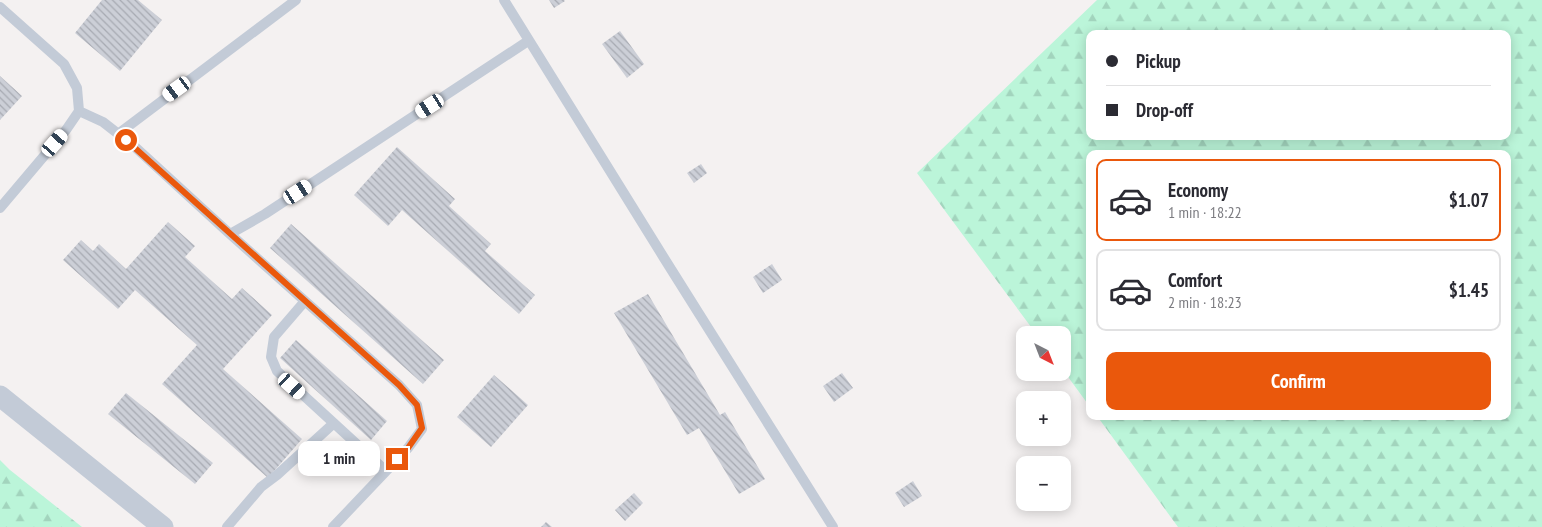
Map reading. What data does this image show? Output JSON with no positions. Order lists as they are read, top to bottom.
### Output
{
  "north": "bottom right",
  "page": {
    "banner": ["Pickup", "Drop-off"],
    "list": [
      {
        "name": "Economy",
        "note": "1 min · 18:22",
        "value": "$1.07"
      },
      {
        "name": "Comfort",
        "note": "2 min · 18:23",
        "value": "$1.45"
      }
    ],
    "map_buttons": ["+", "−"],
    "buttons": "Confirm",
    "bubble": "1 min"
  }
}
